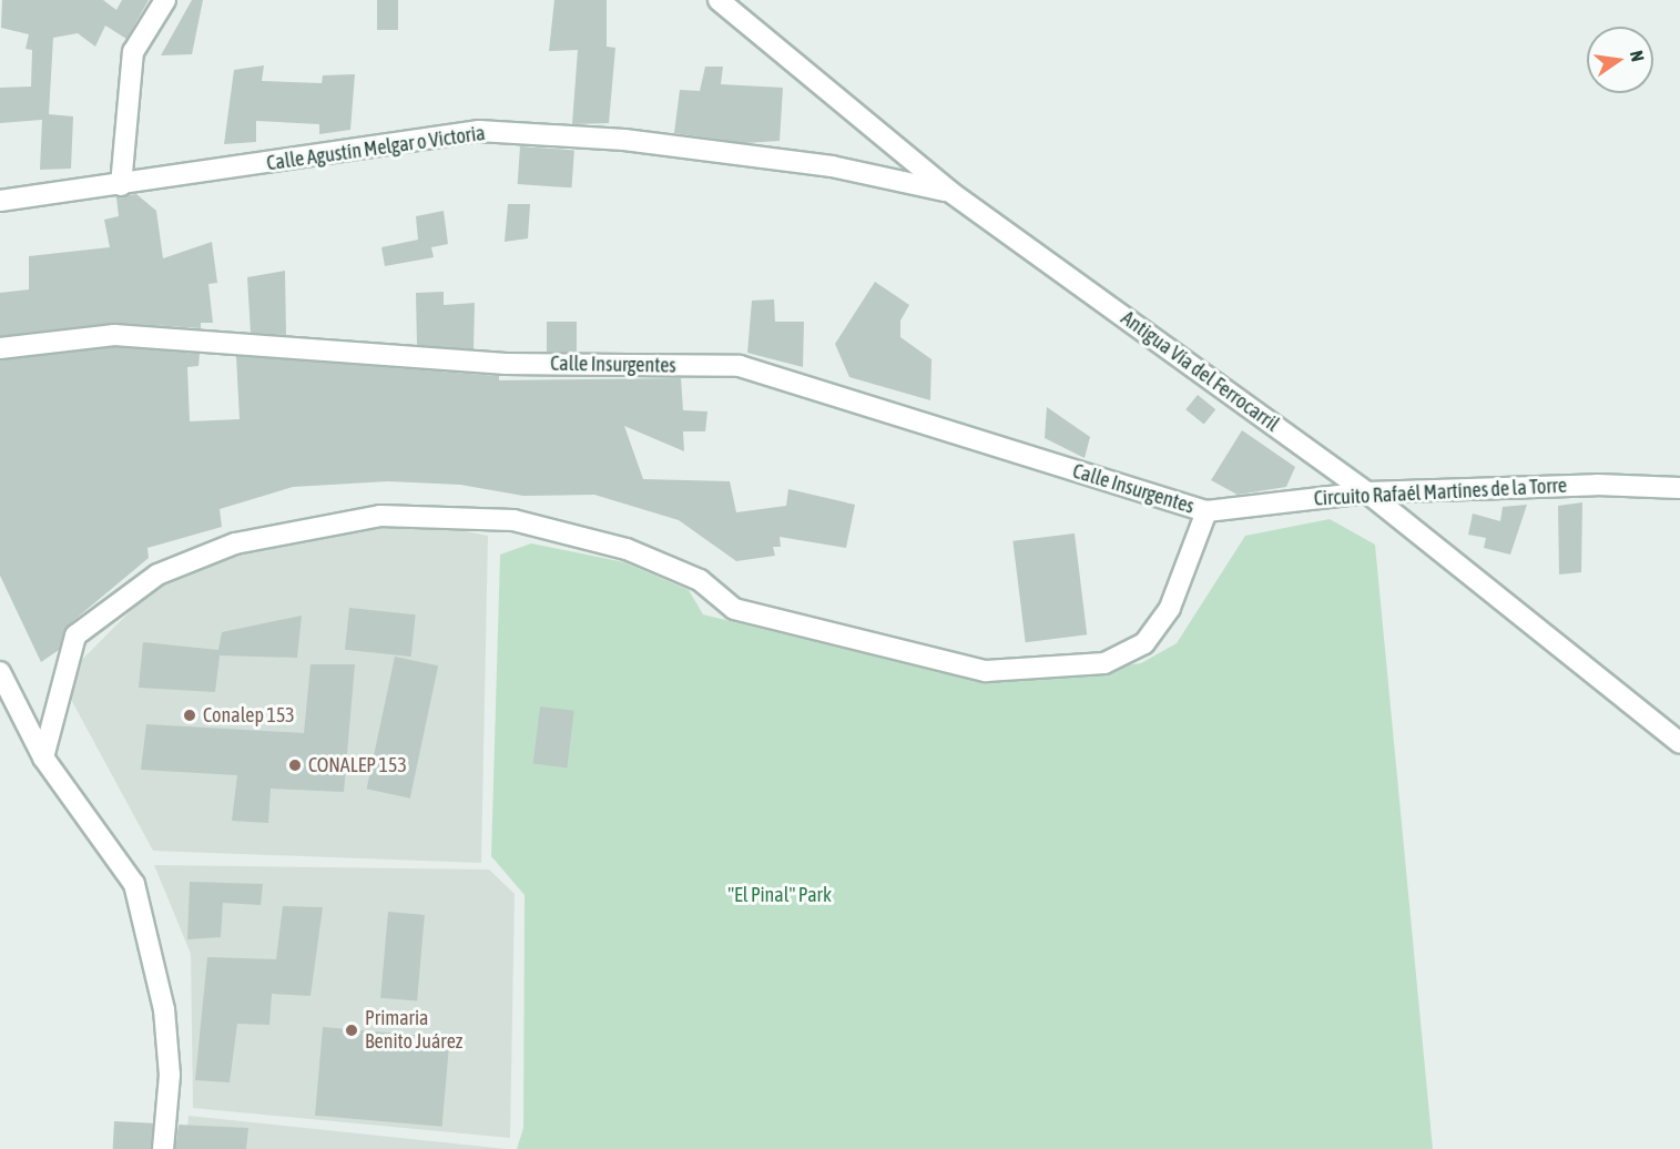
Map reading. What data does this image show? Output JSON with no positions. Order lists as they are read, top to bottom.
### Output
{
  "streets": {
    "street": [
      "Calle Agustín Melgar o Victoria",
      "Calle Insurgentes",
      "Antigua Vía del Ferrocarril",
      "Circuito Rafaél Martínes de la Torre"
    ]
  },
  "crossings": [
    ["Calle Agustín Melgar o Victoria", "Antigua Vía del Ferrocarril"],
    ["Calle Insurgentes", "Circuito Rafaél Martínes de la Torre"],
    ["Antigua Vía del Ferrocarril", "Circuito Rafaél Martínes de la Torre"]
  ],
  "parks": ["\"El Pinal\" Park"],
  "places": ["Conalep 153", "CONALEP 153", "Primaria Benito Juárez"],
  "north": "right"
}
